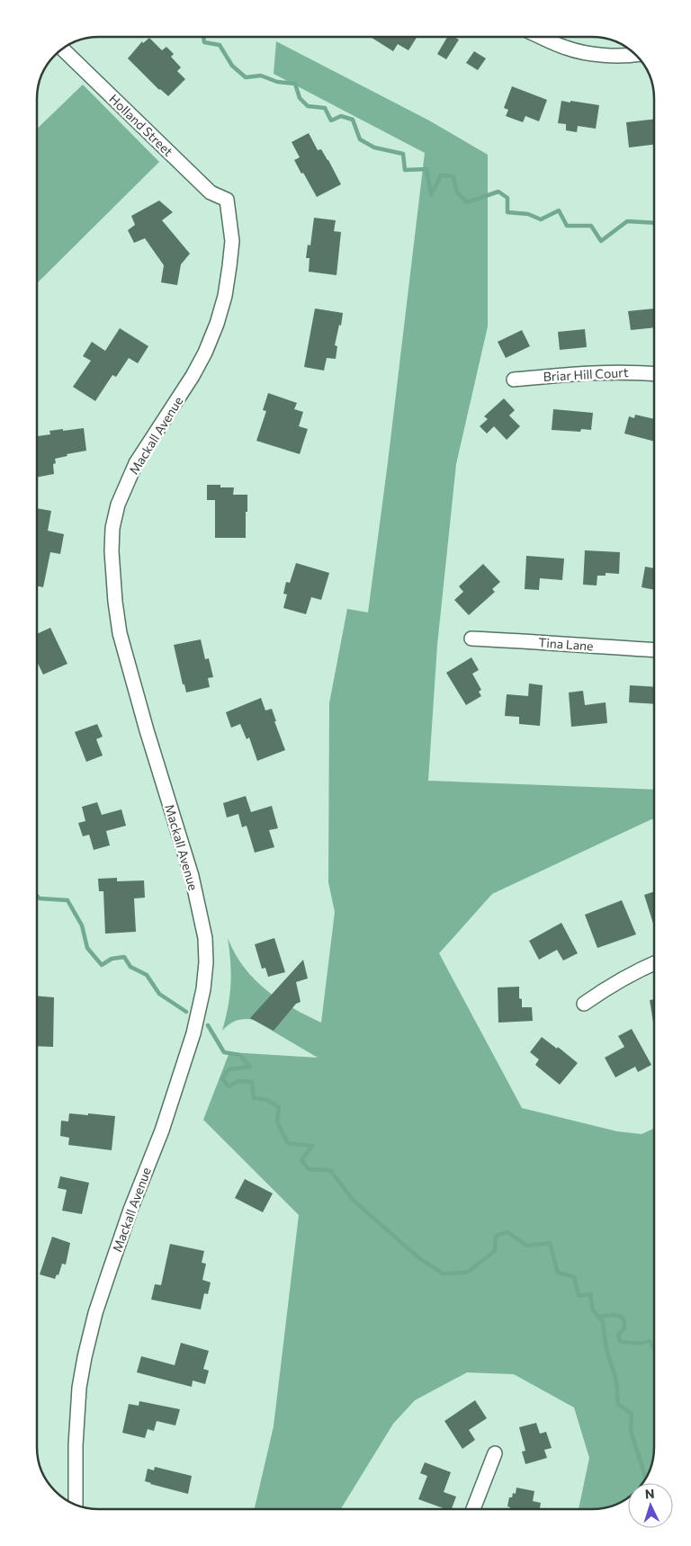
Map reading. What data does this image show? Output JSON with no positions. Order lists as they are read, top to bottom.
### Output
{
  "streets": {
    "street": [
      "Holland Street",
      "Briar Hill Court",
      "Mackall Avenue",
      "Tina Lane"
    ]
  },
  "crossings": [
    ["Holland Street", "Mackall Avenue"]
  ],
  "north": "top"
}
